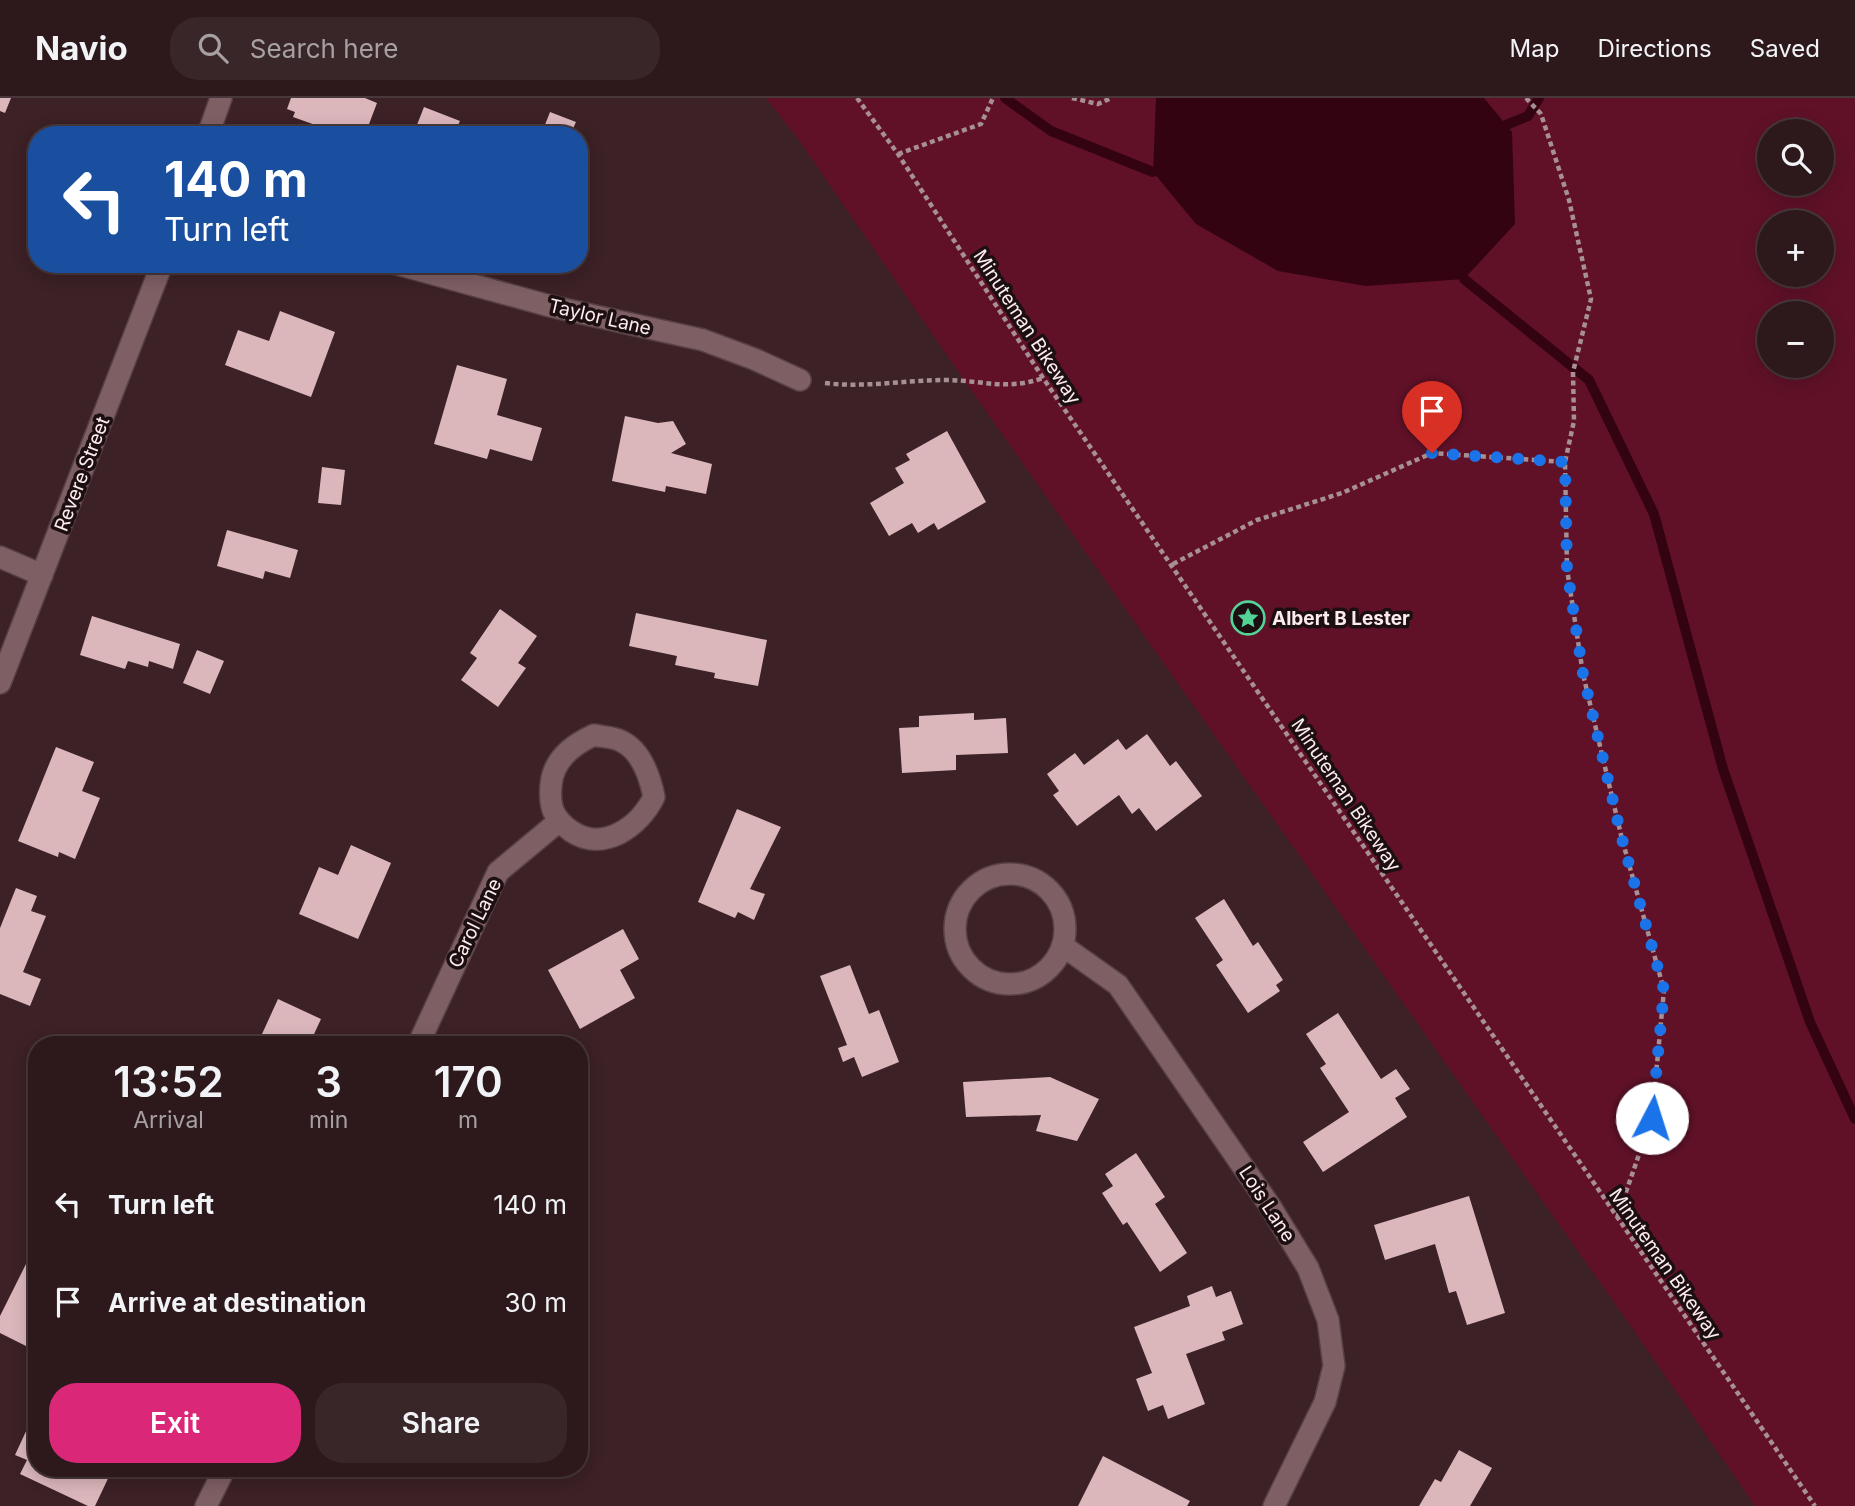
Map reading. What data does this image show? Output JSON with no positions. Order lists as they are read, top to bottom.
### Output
{
  "streets": {
    "street": [
      "Taylor Lane",
      "Revere Street",
      "Carol Lane",
      "Lois Lane"
    ],
    "path": ["Minuteman Bikeway"]
  },
  "places": {
    "place": ["Albert B Lester"]
  },
  "page": {
    "header": "Navio",
    "search": "Search here",
    "nav": ["Map", "Directions", "Saved"],
    "map_buttons": ["+", "−"],
    "turn": ["140 m", "Turn left"],
    "eta": [
      "13:52",
      "Arrival",
      "3",
      "min",
      "170",
      "m"
    ],
    "list": [
      {
        "name": "Turn left",
        "value": "140 m"
      },
      {
        "name": "Arrive at destination",
        "value": "30 m"
      }
    ],
    "buttons": ["Exit", "Share"]
  }
}
